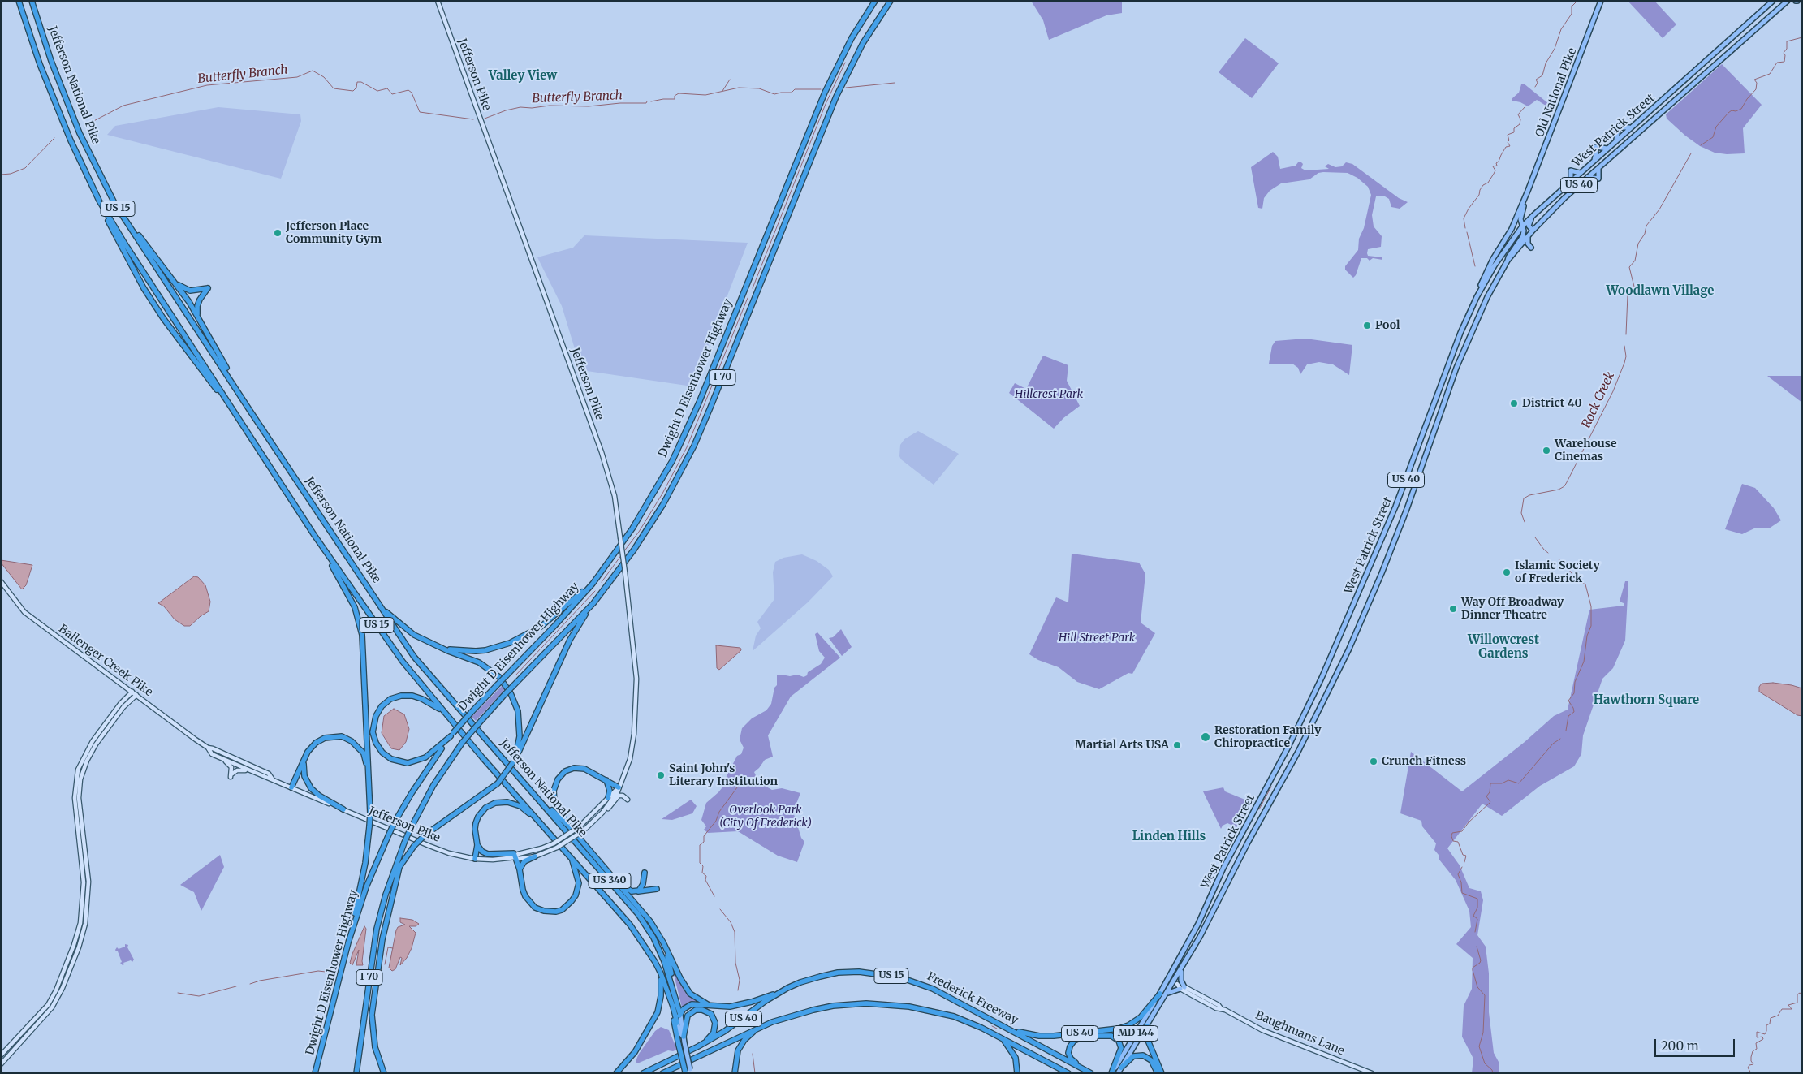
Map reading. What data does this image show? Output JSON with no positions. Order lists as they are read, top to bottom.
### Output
{
  "streets": {
    "highway": [
      "Jefferson National Pike",
      "US 40",
      "US 15",
      "I 70",
      "Dwight D Eisenhower Highway",
      "US 340",
      "Frederick Freeway"
    ],
    "main road": [
      "Jefferson Pike",
      "Old National Pike",
      "West Patrick Street",
      "Ballenger Creek Pike",
      "MD 144",
      "Baughmans Lane"
    ]
  },
  "crossings": [
    ["Jefferson Pike", "Ballenger Creek Pike"],
    ["Jefferson National Pike", "US 15"],
    ["Jefferson National Pike", "US 340"],
    ["West Patrick Street", "US 40"],
    ["West Patrick Street", "Baughmans Lane"],
    ["US 40", "Frederick Freeway"],
    ["US 15", "Frederick Freeway"]
  ],
  "districts": [
    "Valley View",
    "Woodlawn Village",
    "Willowcrest Gardens",
    "Hawthorn Square",
    "Linden Hills"
  ],
  "water": ["Butterfly Branch", "Rock Creek"],
  "parks": ["Hillcrest Park", "Hill Street Park", "Overlook Park (City Of Frederick)"],
  "places": [
    "Jefferson Place Community Gym",
    "Pool",
    "District 40",
    "Warehouse Cinemas",
    "Islamic Society of Frederick",
    "Way Off Broadway Dinner Theatre",
    "Restoration Family Chiropractice",
    "Martial Arts USA",
    "Crunch Fitness",
    "Saint John's Literary Institution"
  ],
  "scale_bar": "200 m"
}
